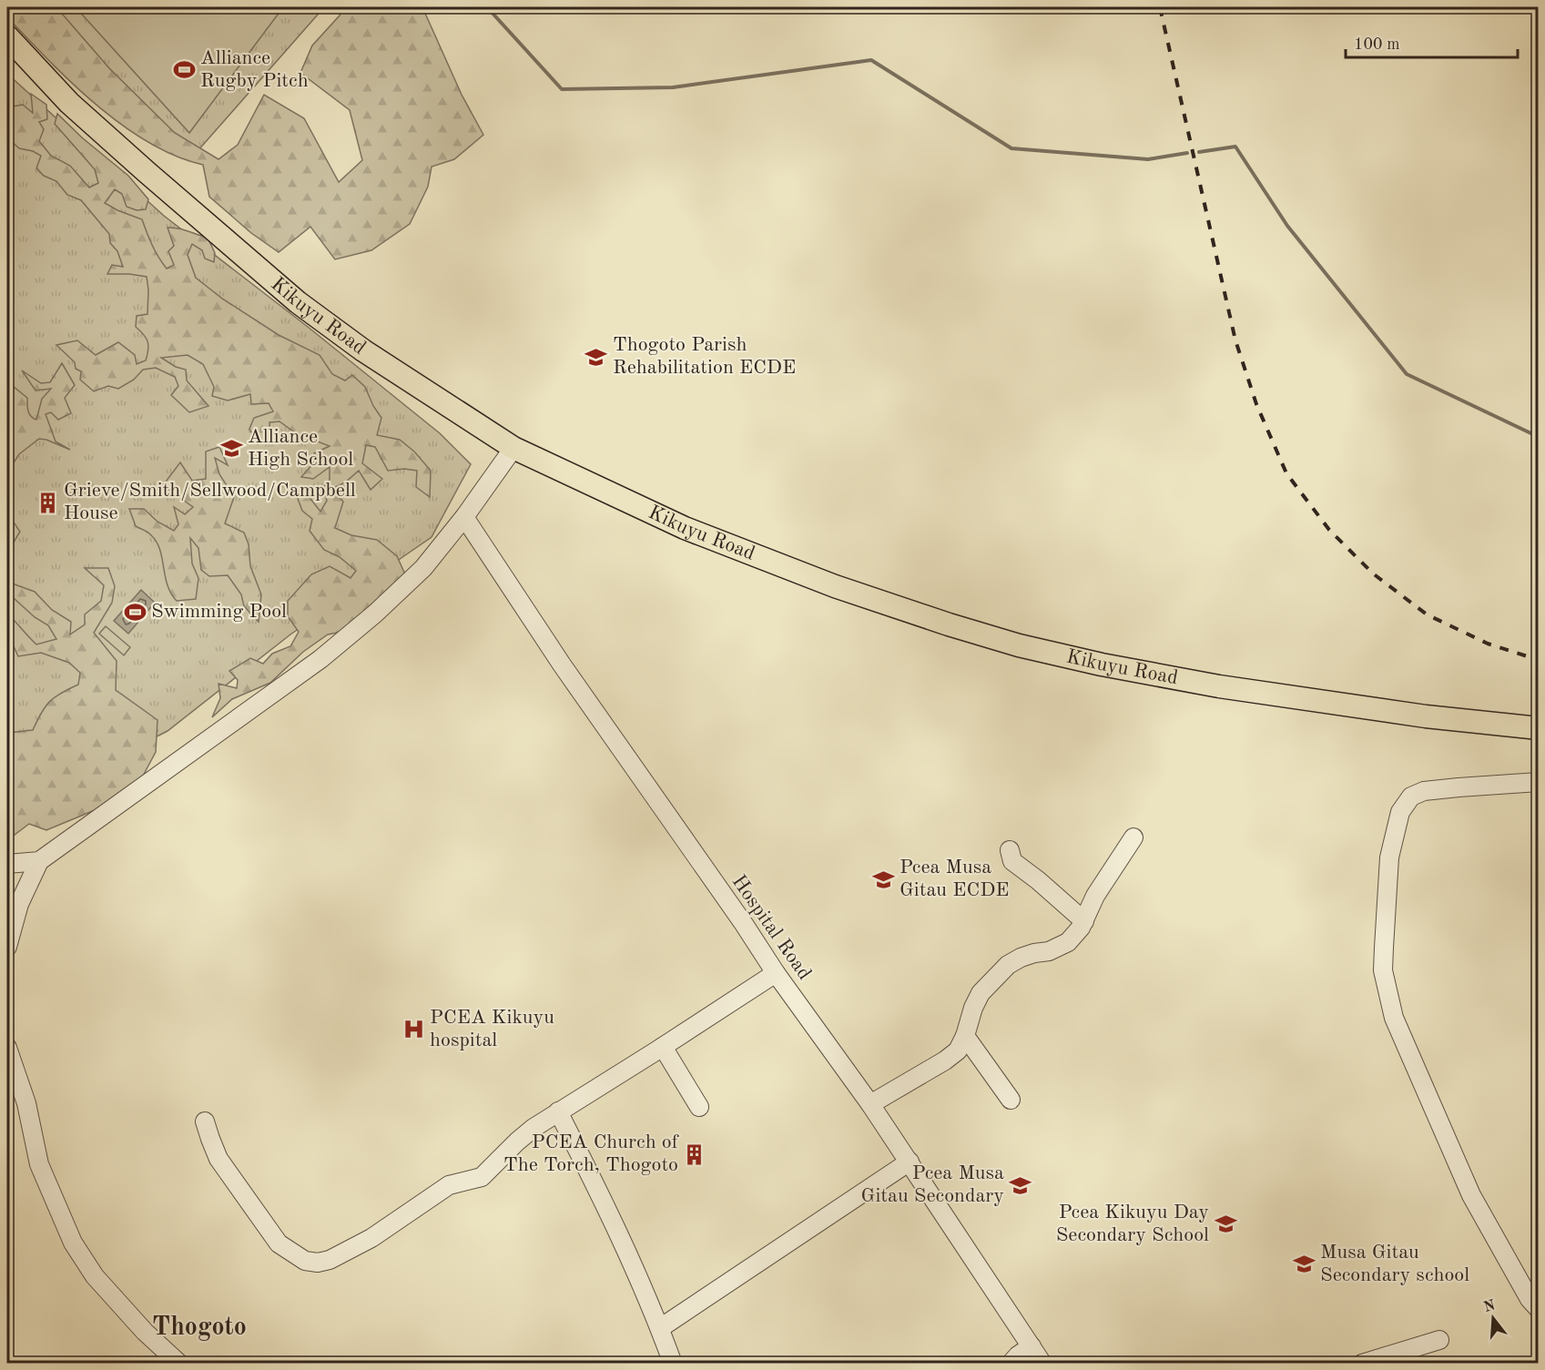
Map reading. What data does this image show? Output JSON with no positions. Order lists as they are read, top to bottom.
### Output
{
  "streets": {
    "main road": ["Kikuyu Road"],
    "street": ["Hospital Road"]
  },
  "districts": ["Thogoto"],
  "places": {
    "sports": ["Alliance Rugby Pitch", "Swimming Pool"],
    "school or university": [
      "Thogoto Parish Rehabilitation ECDE",
      "Alliance High School",
      "Pcea Musa Gitau ECDE",
      "Pcea Musa Gitau Secondary",
      "Pcea Kikuyu Day Secondary School",
      "Musa Gitau Secondary school"
    ],
    "building": ["Grieve/Smith/Sellwood/Campbell House", "PCEA Church of The Torch, Thogoto"],
    "hospital": ["PCEA Kikuyu hospital"]
  },
  "scale_bar": "100 m",
  "north": "top"
}
